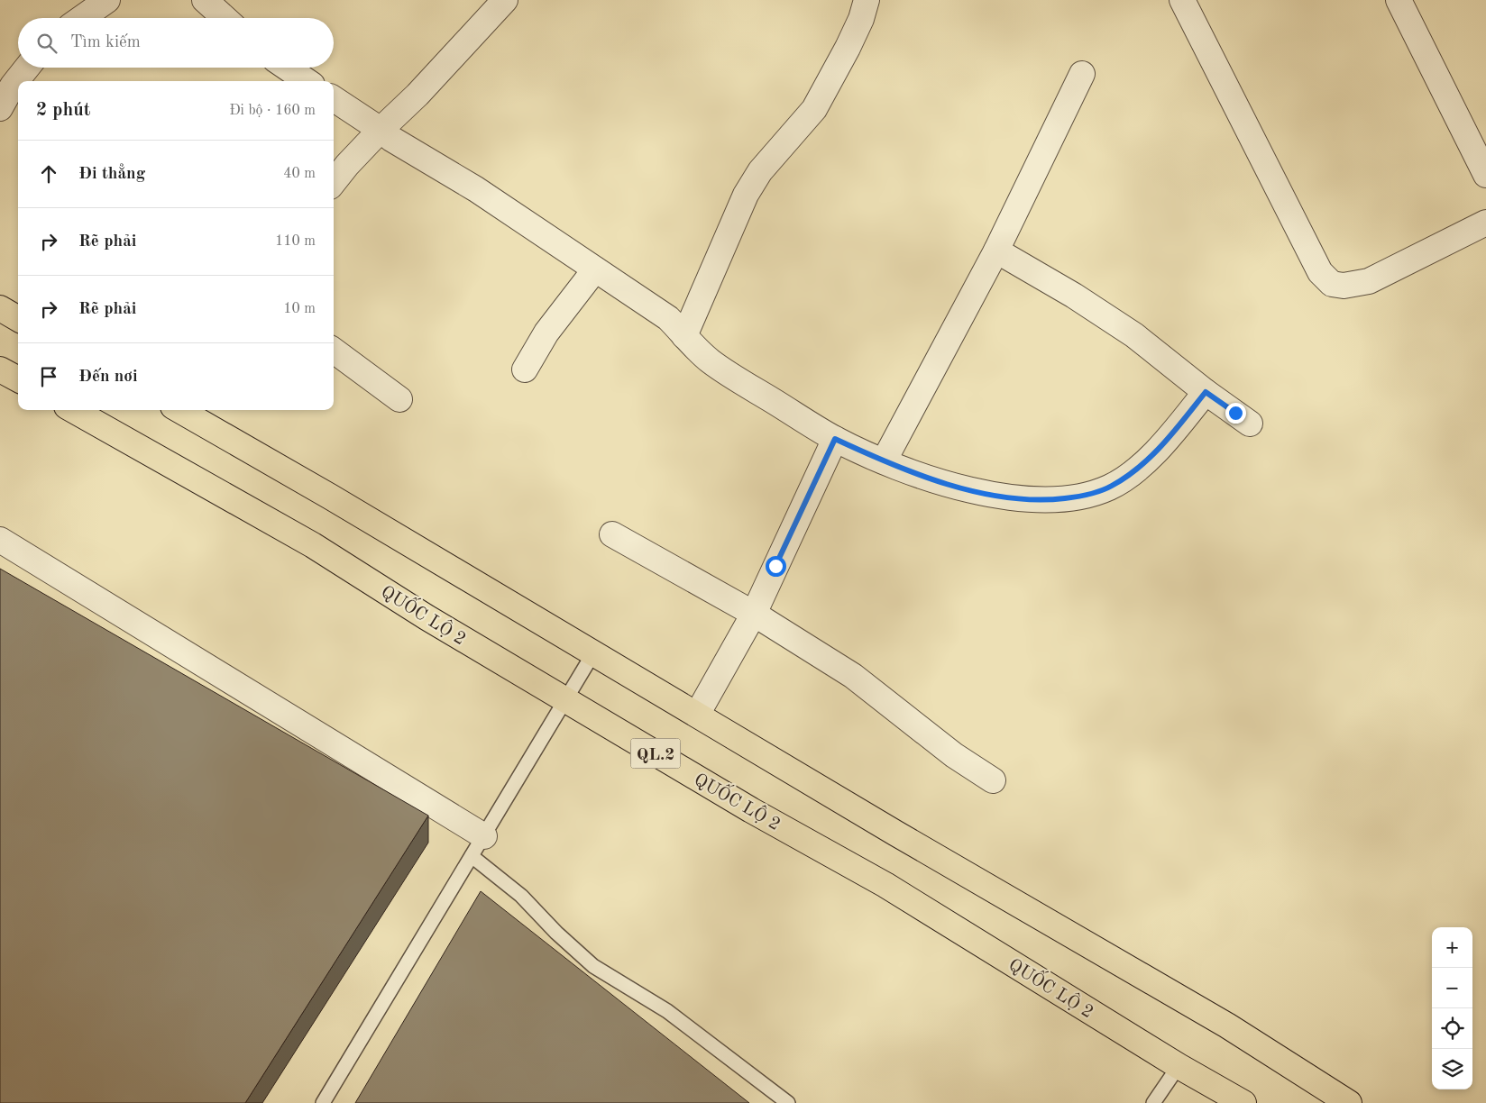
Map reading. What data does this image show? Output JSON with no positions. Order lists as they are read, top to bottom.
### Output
{
  "streets": {
    "highway": ["QUỐC LỘ 2", "QL.2"]
  },
  "page": {
    "search": "Tìm kiếm",
    "heading": ["2 phút", "Đi bộ · 160 m"],
    "list": [
      ["Đi thẳng", "40 m"],
      ["Rẽ phải", "110 m"],
      ["Rẽ phải", "10 m"],
      "Đến nơi"
    ],
    "map_buttons": ["+", "−"]
  }
}
